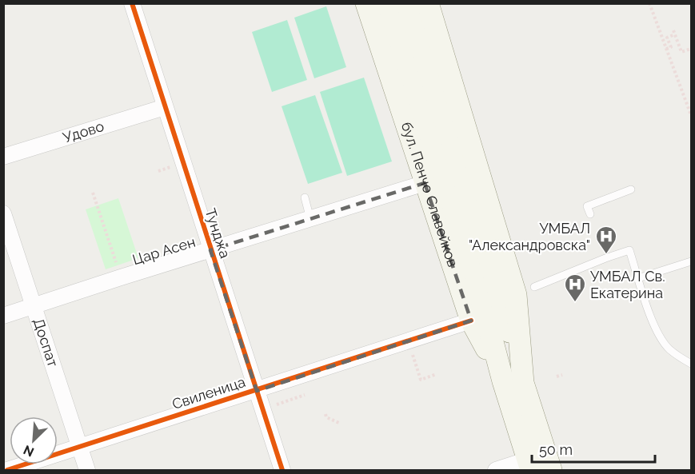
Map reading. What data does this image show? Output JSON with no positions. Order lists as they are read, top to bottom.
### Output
{
  "streets": {
    "main road": ["бул. Пенчо Славейков"],
    "street": [
      "Удово",
      "Тунджа",
      "Цар Асен",
      "Доспат",
      "Свиленица"
    ]
  },
  "crossings": [
    ["Удово", "Тунджа"],
    ["бул. Пенчо Славейков", "Цар Асен"],
    ["бул. Пенчо Славейков", "Свиленица"],
    ["Тунджа", "Цар Асен"],
    ["Тунджа", "Свиленица"],
    ["Цар Асен", "Доспат"],
    ["Доспат", "Свиленица"]
  ],
  "places": {
    "hospital": ["УМБАЛ \"Александровска\"", "УМБАЛ Св. Екатерина"]
  },
  "scale_bar": "50 m",
  "north": "bottom left"
}
